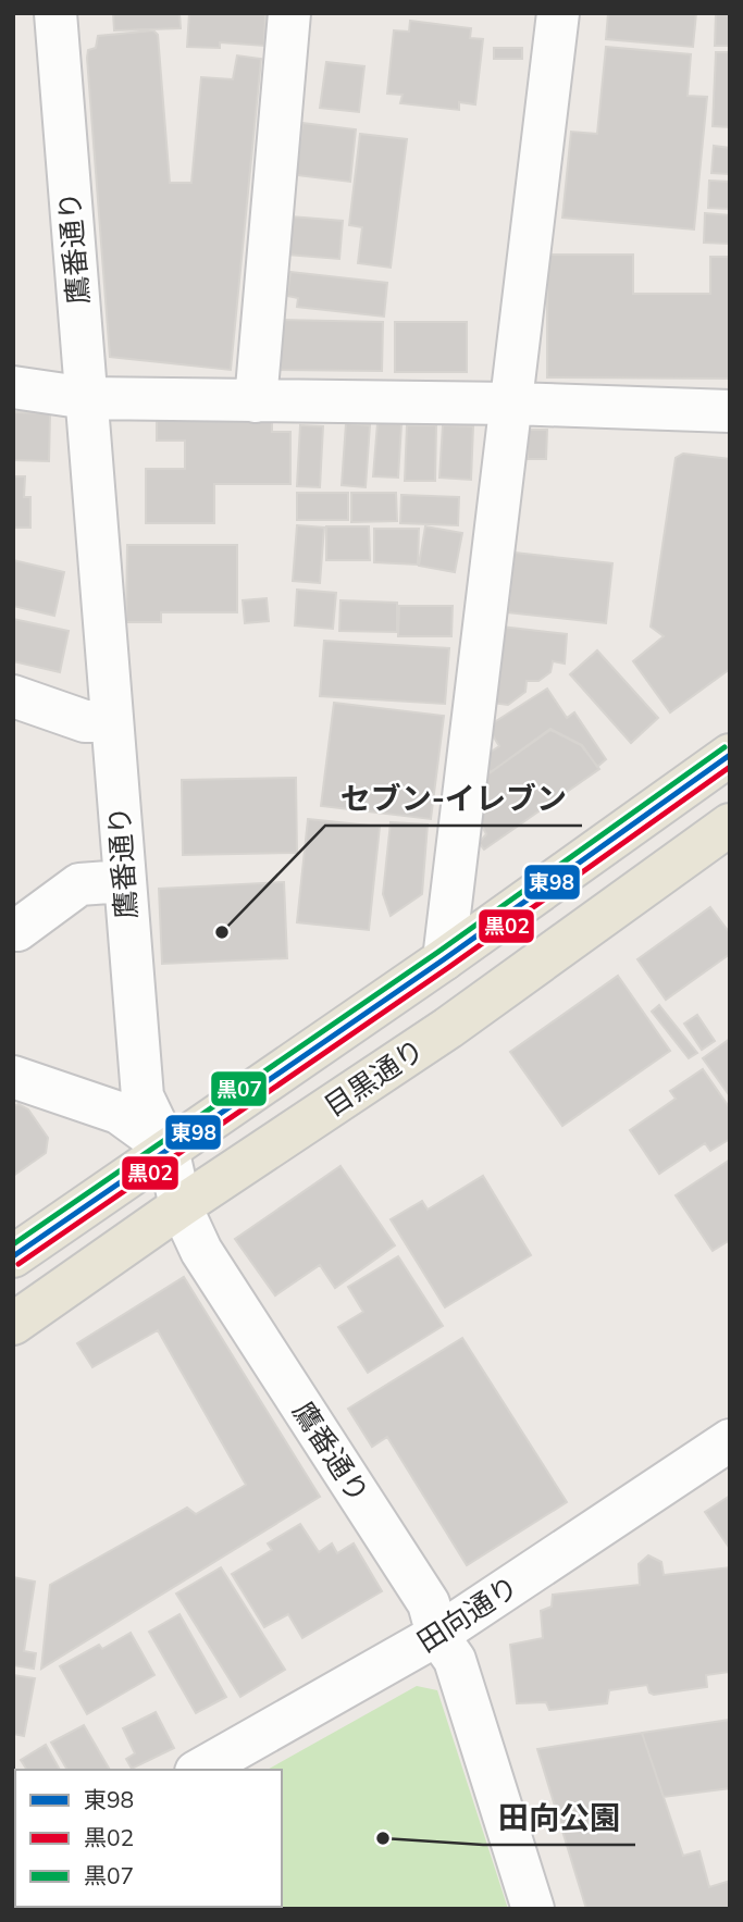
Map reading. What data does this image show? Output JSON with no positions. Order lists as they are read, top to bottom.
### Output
{
  "streets": {
    "main road": ["目黒通り"],
    "street": ["鷹番通り", "田向通り"]
  },
  "crossings": [
    ["鷹番通り", "目黒通り"],
    ["鷹番通り", "田向通り"]
  ],
  "places": ["セブン-イレブン", "田向公園"],
  "lines": ["transit line 黒07", "transit line 東98", "transit line 黒02"],
  "legend": ["東98", "黒02", "黒07"]
}
